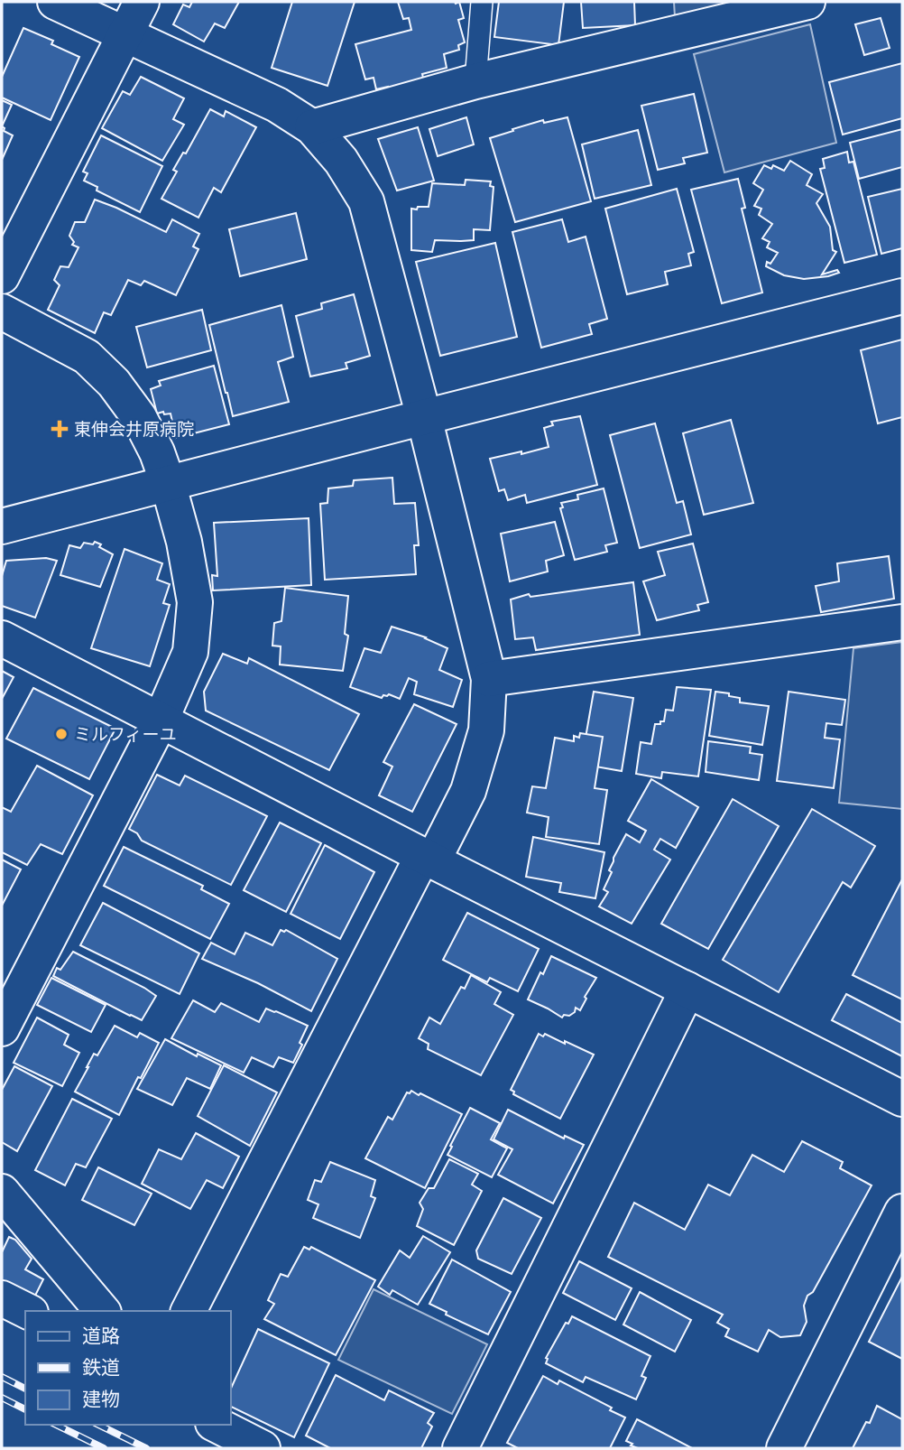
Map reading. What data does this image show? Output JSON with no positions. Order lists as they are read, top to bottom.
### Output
{
  "places": {
    "health": ["東伸会井原病院"],
    "other": ["ミルフィーユ"]
  },
  "legend": ["道路", "鉄道", "建物"]
}
